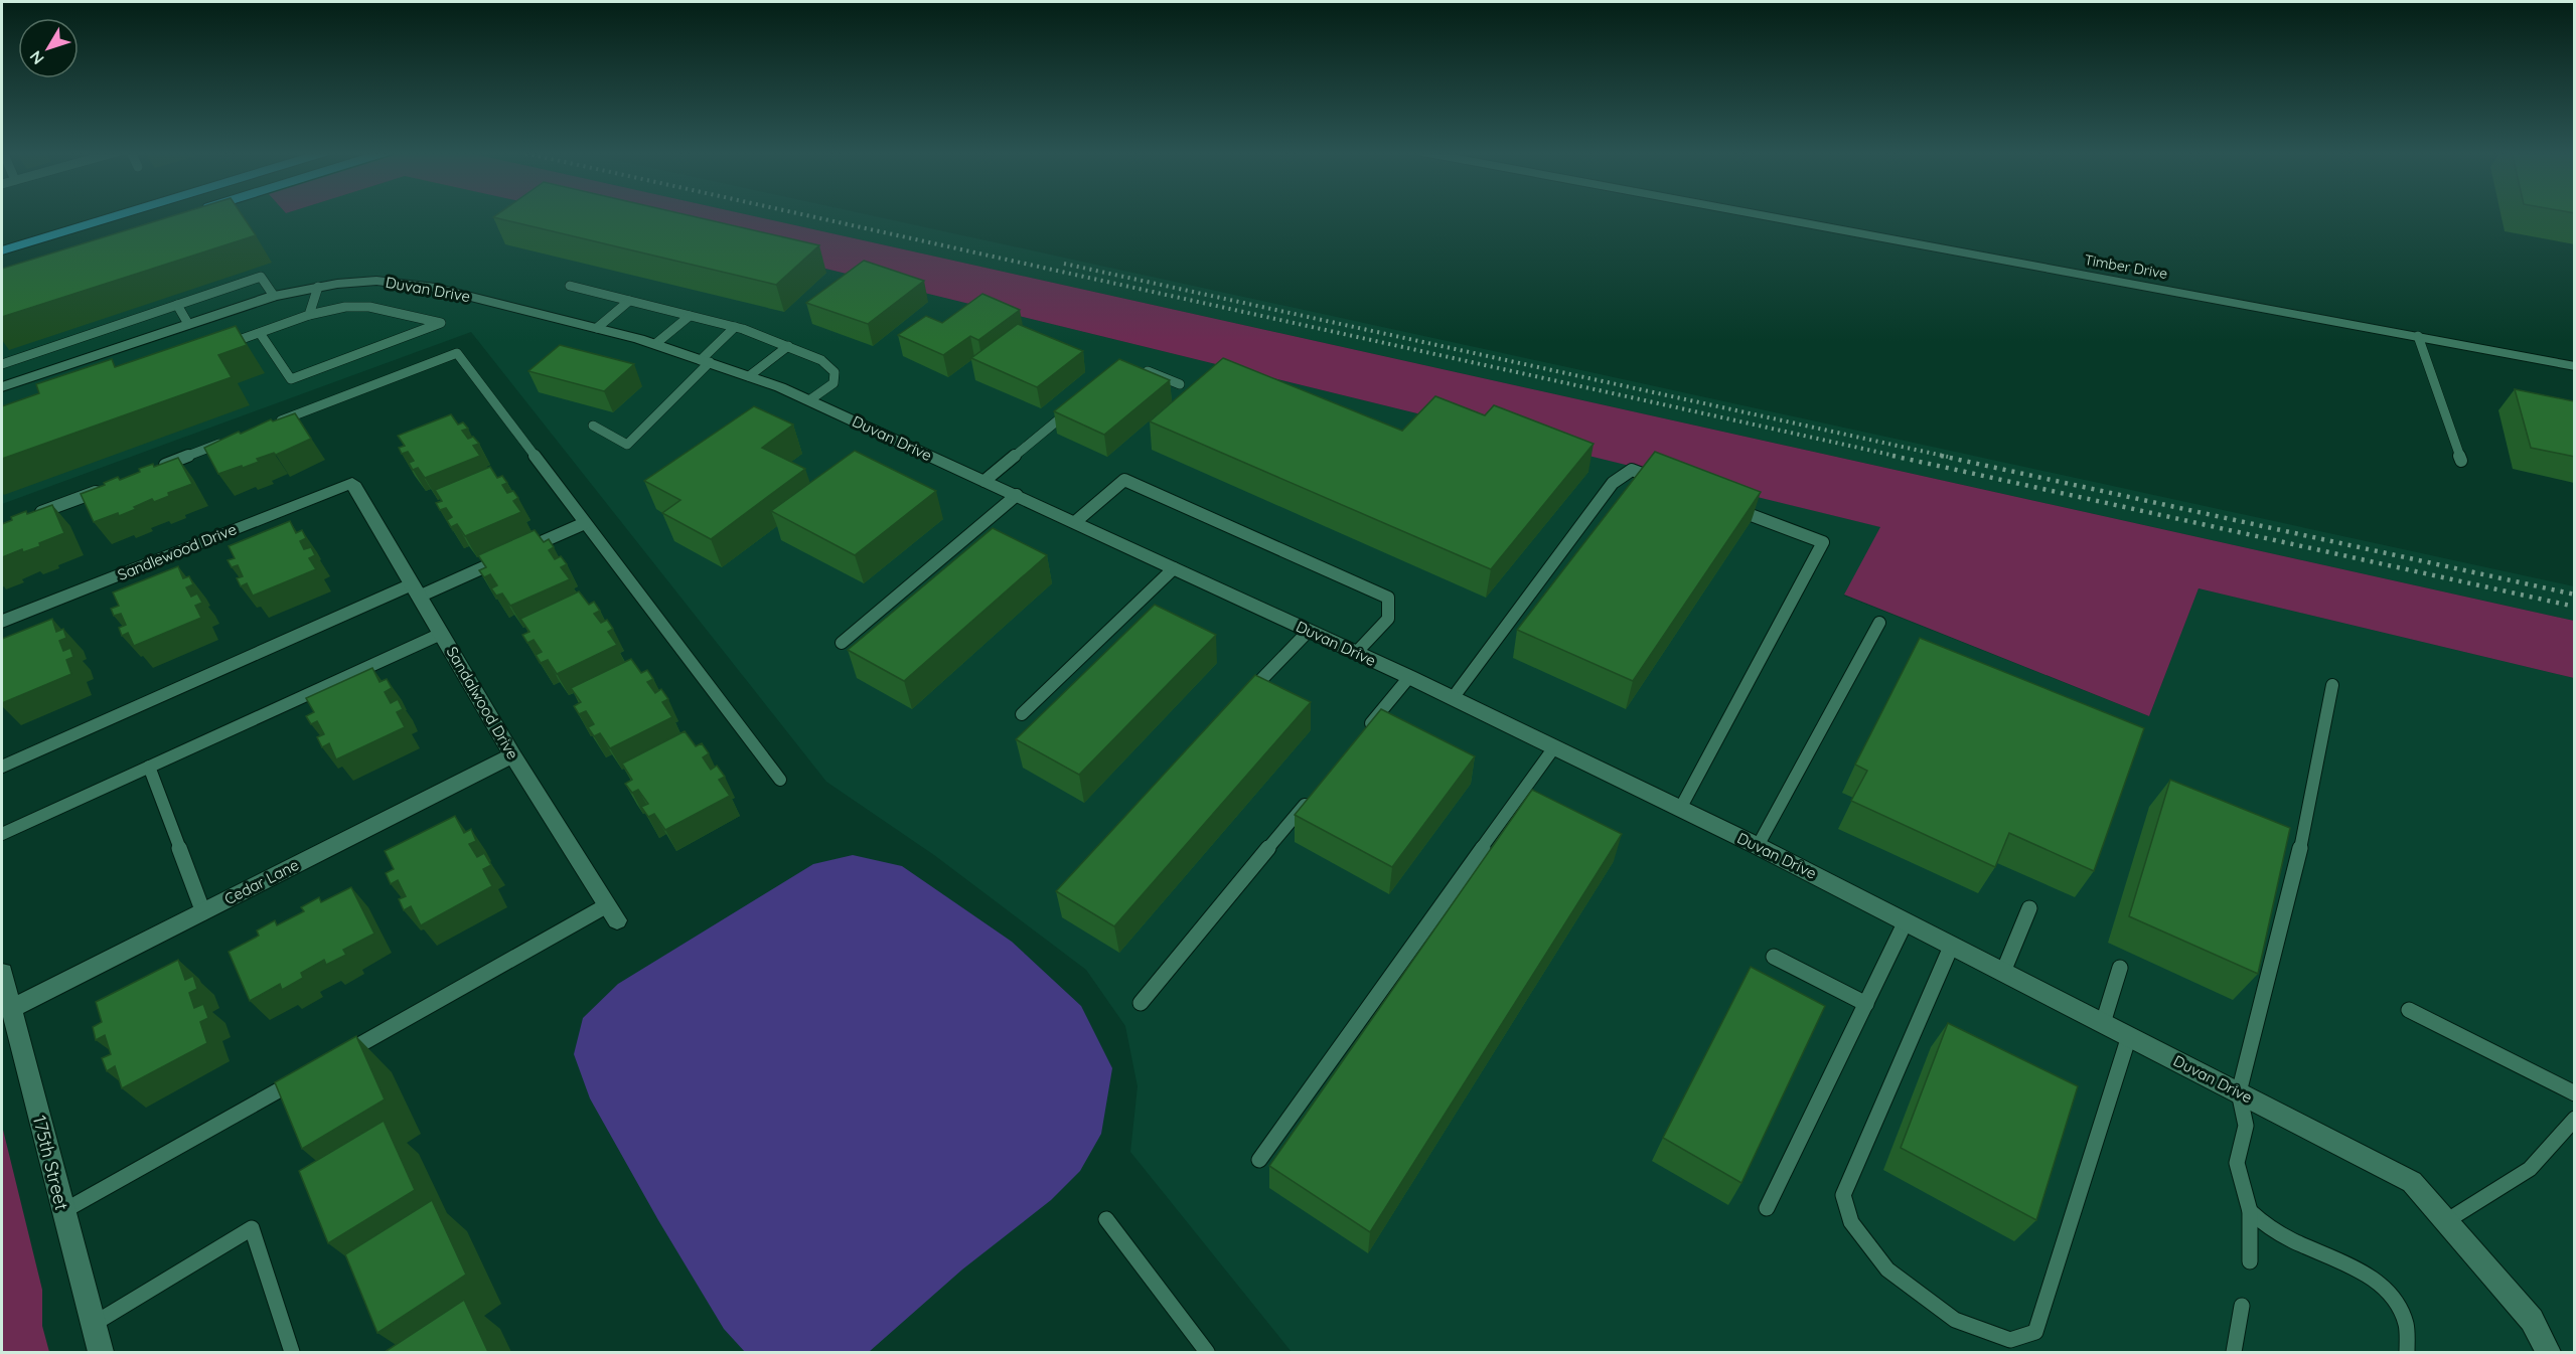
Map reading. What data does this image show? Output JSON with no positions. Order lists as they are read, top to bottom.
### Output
{
  "streets": {
    "street": [
      "Timber Drive",
      "Duvan Drive",
      "Sandlewood Drive",
      "Sandalwood Drive",
      "Cedar Lane",
      "175th Street"
    ]
  },
  "crossings": [
    ["Sandlewood Drive", "Sandalwood Drive"],
    ["Sandalwood Drive", "Cedar Lane"],
    ["Cedar Lane", "175th Street"]
  ],
  "north": "bottom left"
}
